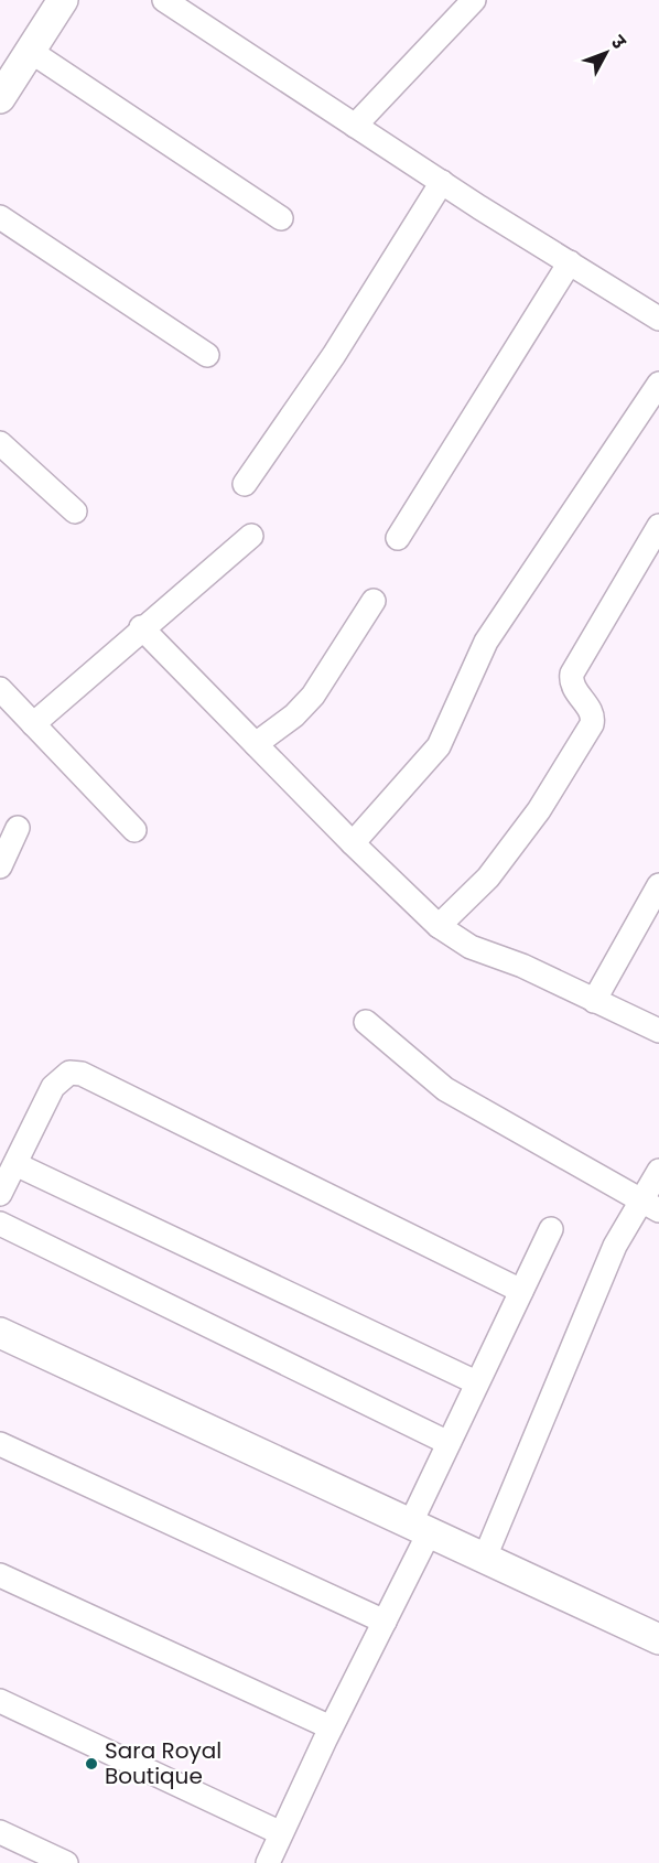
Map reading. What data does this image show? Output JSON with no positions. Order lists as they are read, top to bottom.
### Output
{
  "places": ["Sara Royal Boutique"],
  "north": "top right"
}
